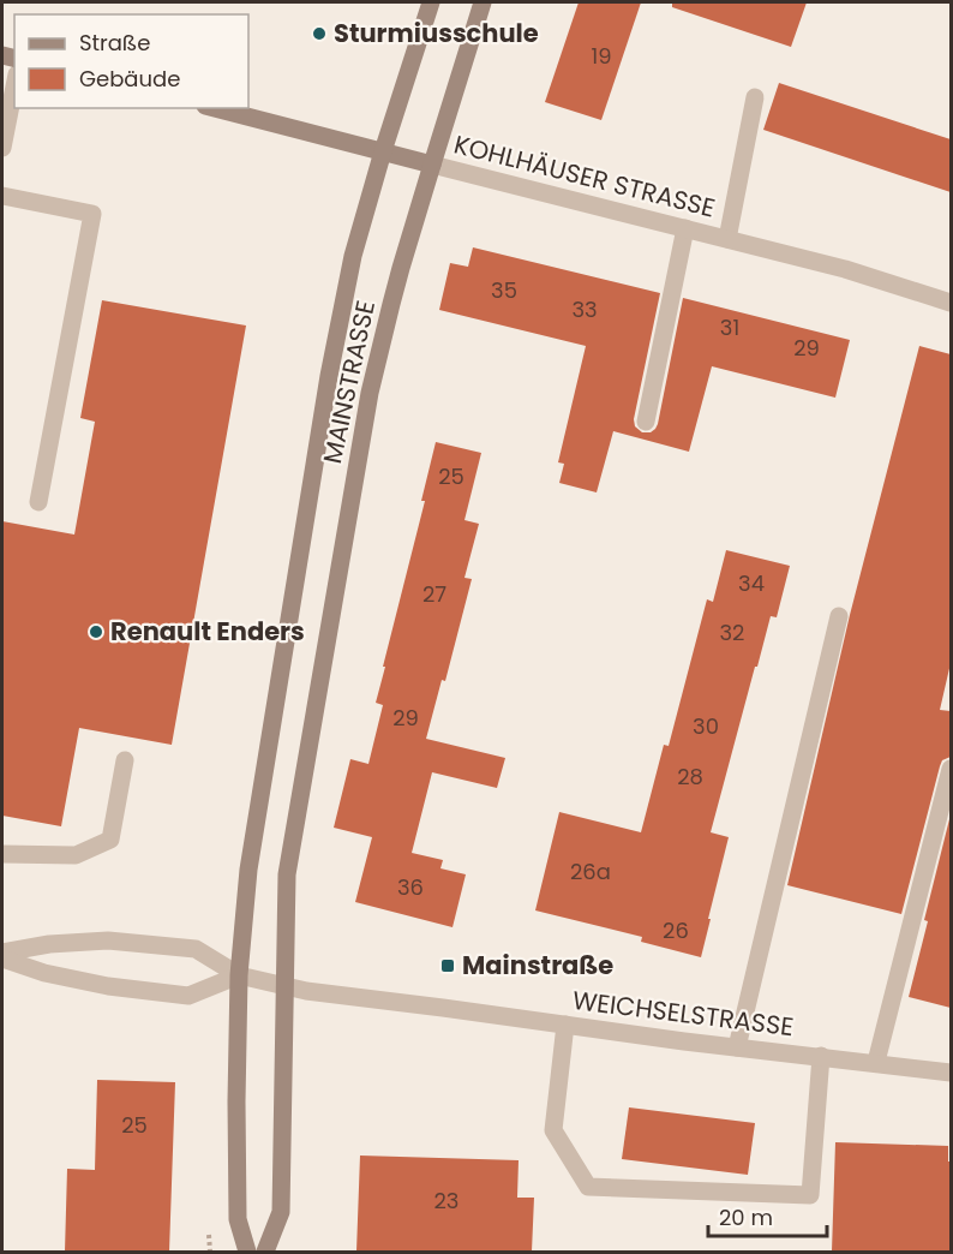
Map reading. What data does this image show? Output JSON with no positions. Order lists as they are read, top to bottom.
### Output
{
  "streets": {
    "main road": ["KOHLHÄUSER STRASSE", "MAINSTRASSE"],
    "street": ["WEICHSELSTRASSE"]
  },
  "crossings": [
    ["KOHLHÄUSER STRASSE", "MAINSTRASSE"],
    ["MAINSTRASSE", "WEICHSELSTRASSE"]
  ],
  "places": {
    "other": ["Sturmiusschule", "Renault Enders"],
    "transit": ["Mainstraße"]
  },
  "house_numbers": [
    "19",
    "35",
    "33",
    "31",
    "29",
    "25",
    "34",
    "27",
    "32",
    "29",
    "30",
    "28",
    "26a",
    "36",
    "26",
    "25",
    "23"
  ],
  "legend": ["Straße", "Gebäude"],
  "scale_bar": "20 m"
}
